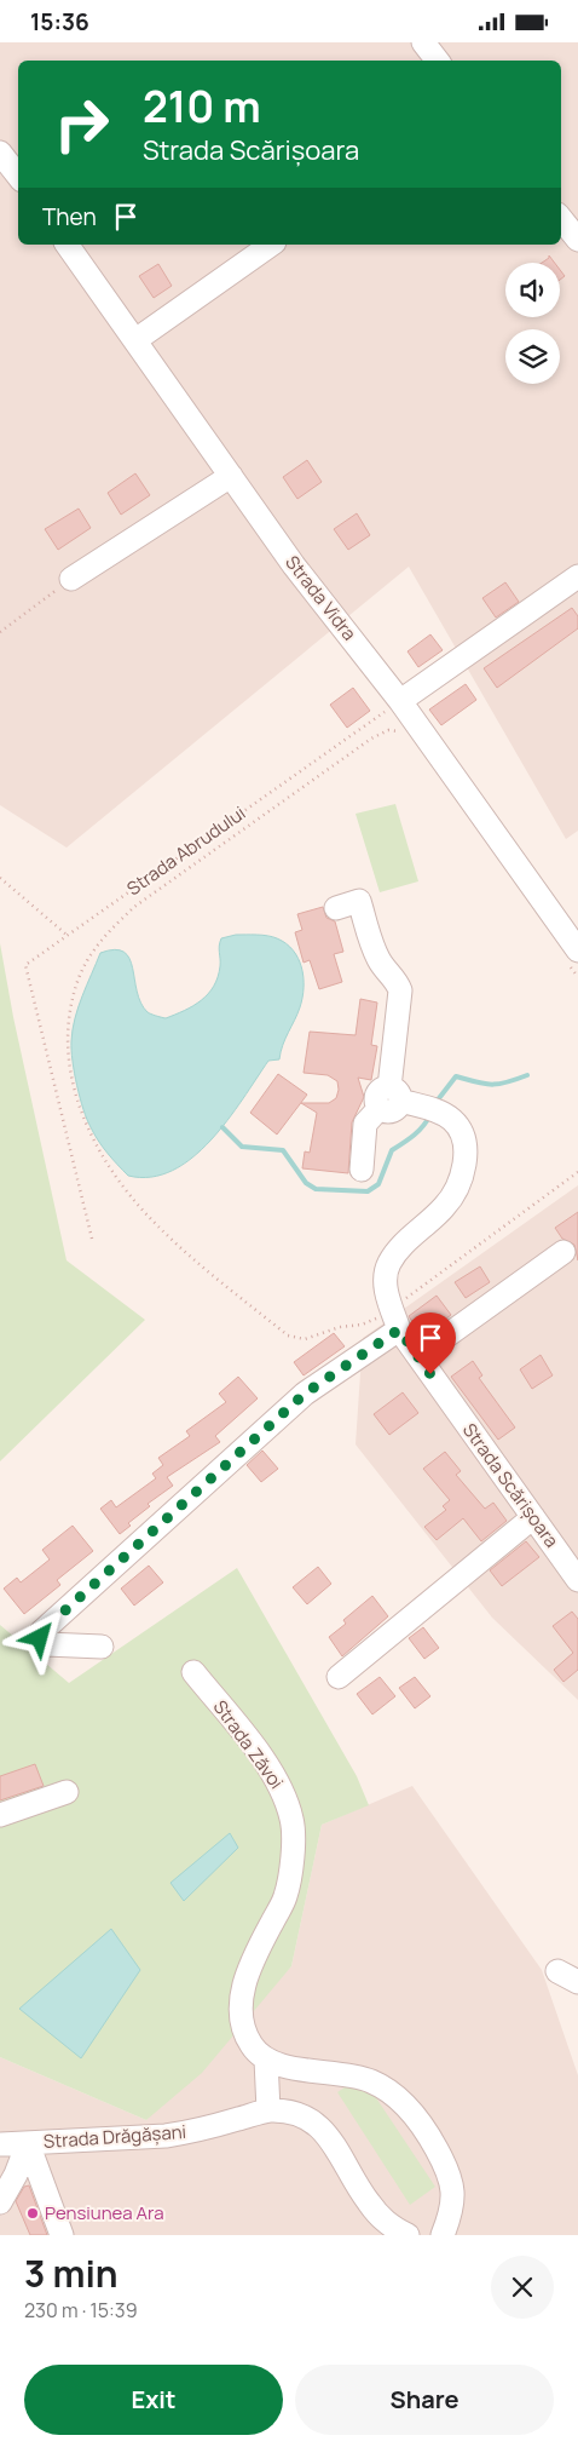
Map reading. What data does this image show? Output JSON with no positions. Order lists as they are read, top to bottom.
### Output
{
  "streets": {
    "street": [
      "Strada Vidra",
      "Strada Scărișoara",
      "Strada Zăvoi",
      "Strada Drăgășani"
    ],
    "path": ["Strada Abrudului"]
  },
  "crossings": [
    ["Strada Vidra", "Strada Abrudului"]
  ],
  "places": ["Pensiunea Ara"],
  "page": {
    "status": "15:36",
    "turn": ["210 m", "Strada Scărișoara"],
    "then": "Then",
    "heading": ["3 min", "230 m · 15:39"],
    "buttons": ["Exit", "Share"]
  }
}
